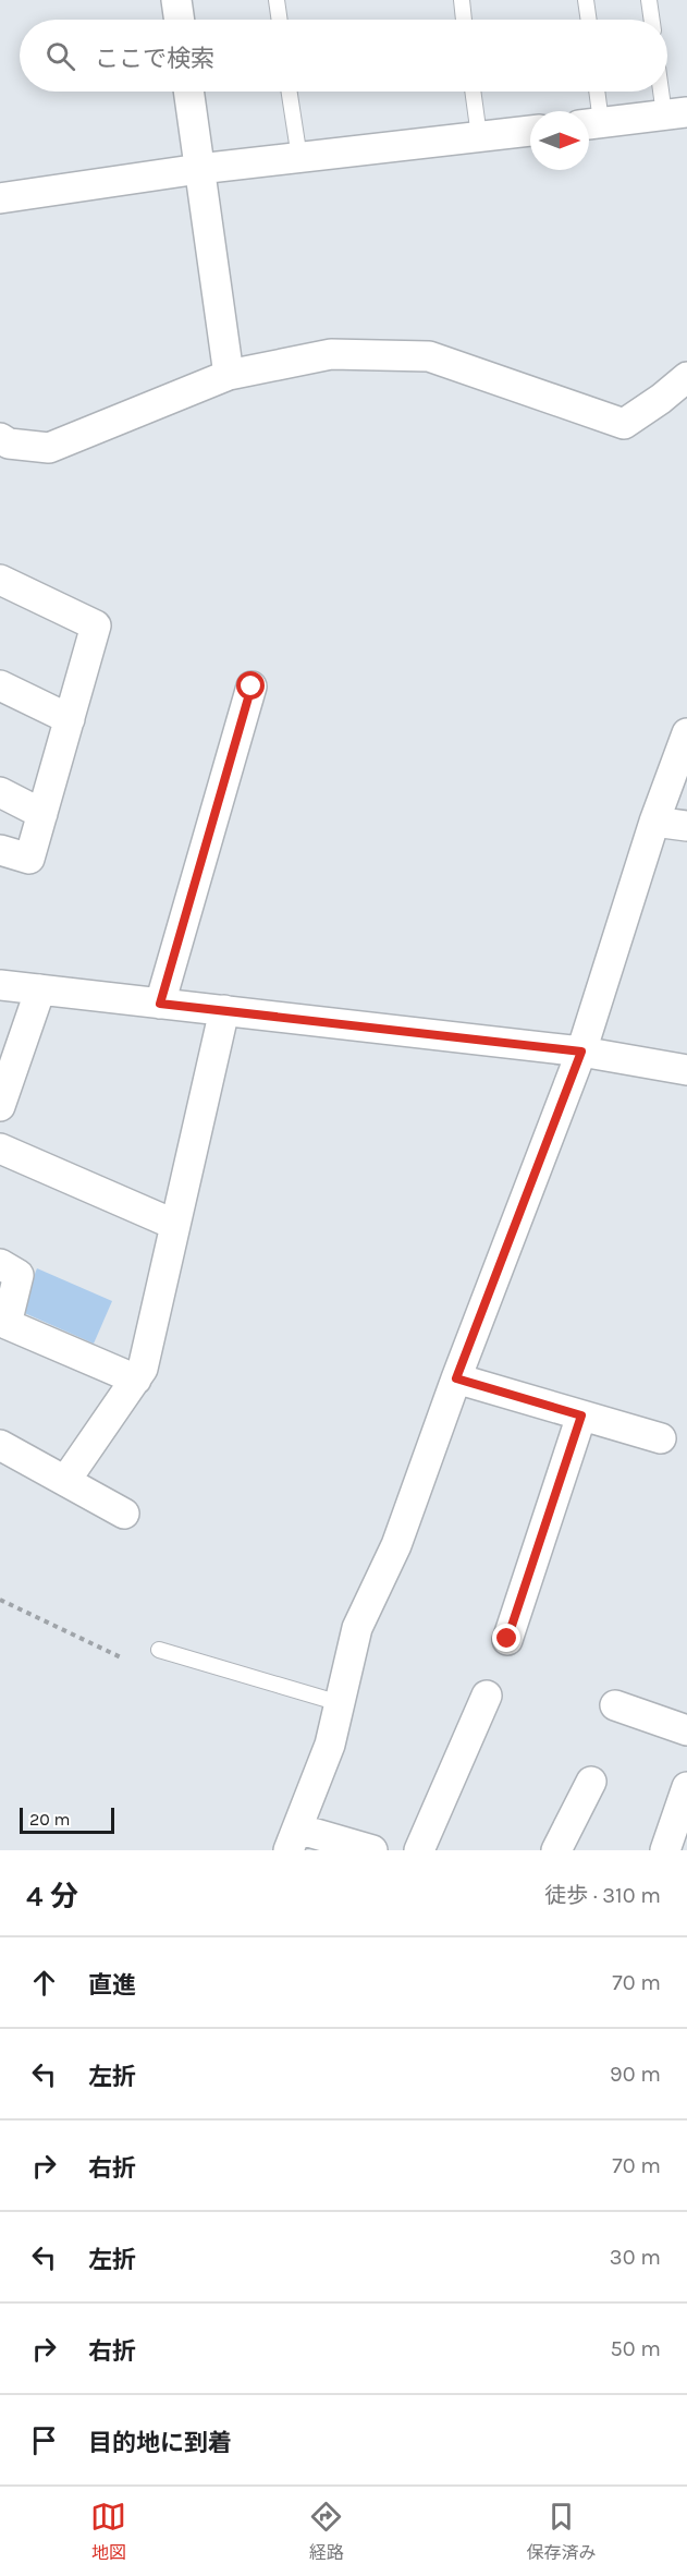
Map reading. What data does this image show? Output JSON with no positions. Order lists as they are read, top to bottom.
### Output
{
  "scale_bar": "20 m",
  "north": "right",
  "page": {
    "search": "ここで検索",
    "scale": "20 m",
    "heading": ["4 分", "徒歩 · 310 m"],
    "list": [
      ["直進", "70 m"],
      ["左折", "90 m"],
      ["右折", "70 m"],
      ["左折", "30 m"],
      ["右折", "50 m"],
      "目的地に到着"
    ],
    "nav": ["地図", "経路", "保存済み"]
  }
}
